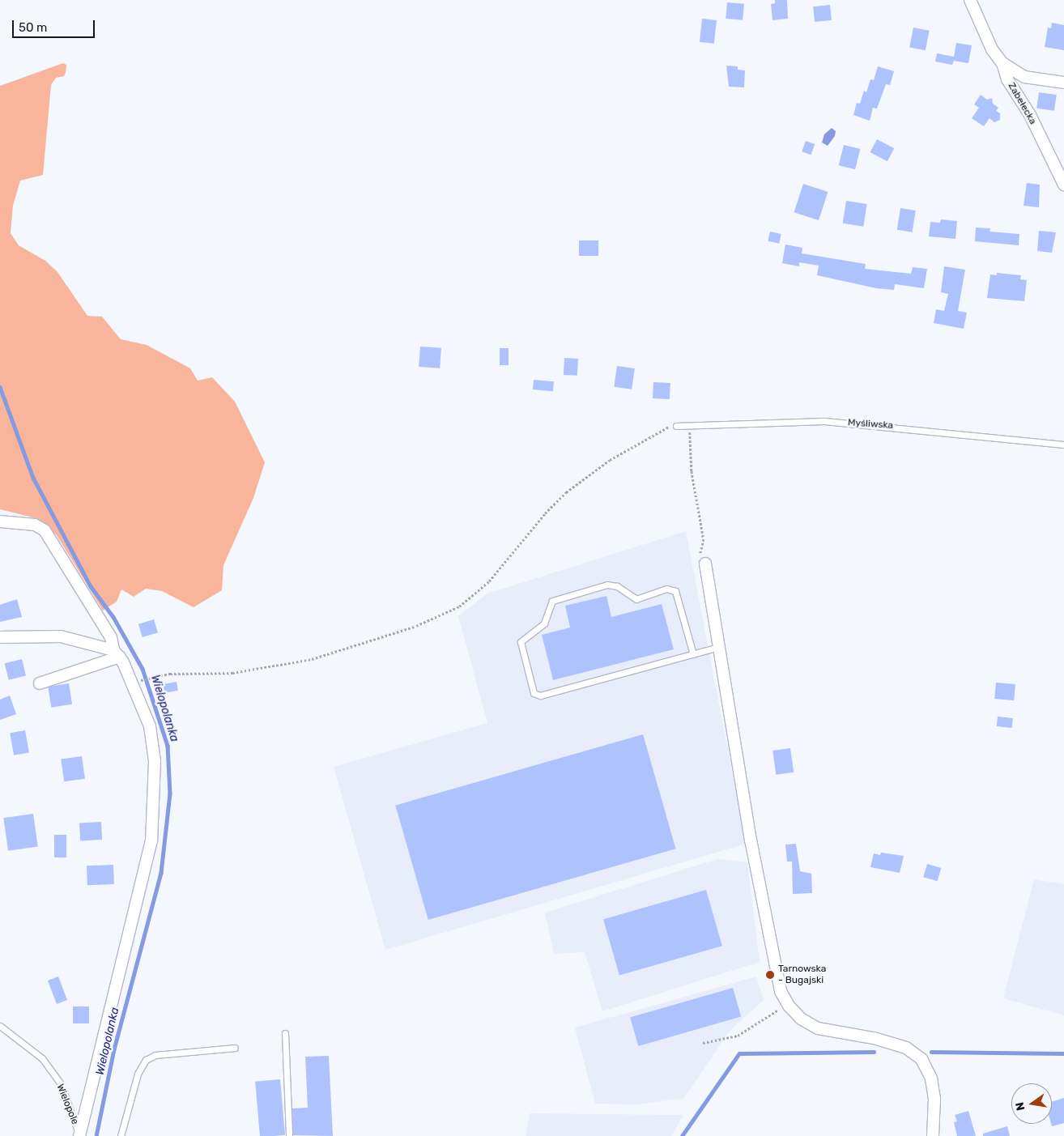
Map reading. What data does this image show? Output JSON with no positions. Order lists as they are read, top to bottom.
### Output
{
  "streets": {
    "street": ["Zabełecka"],
    "lane": ["Myśliwska", "Wielopole"]
  },
  "water": ["Wielopolanka"],
  "places": ["Tarnowska - Bugajski"],
  "scale_bar": "50 m",
  "north": "left"
}
